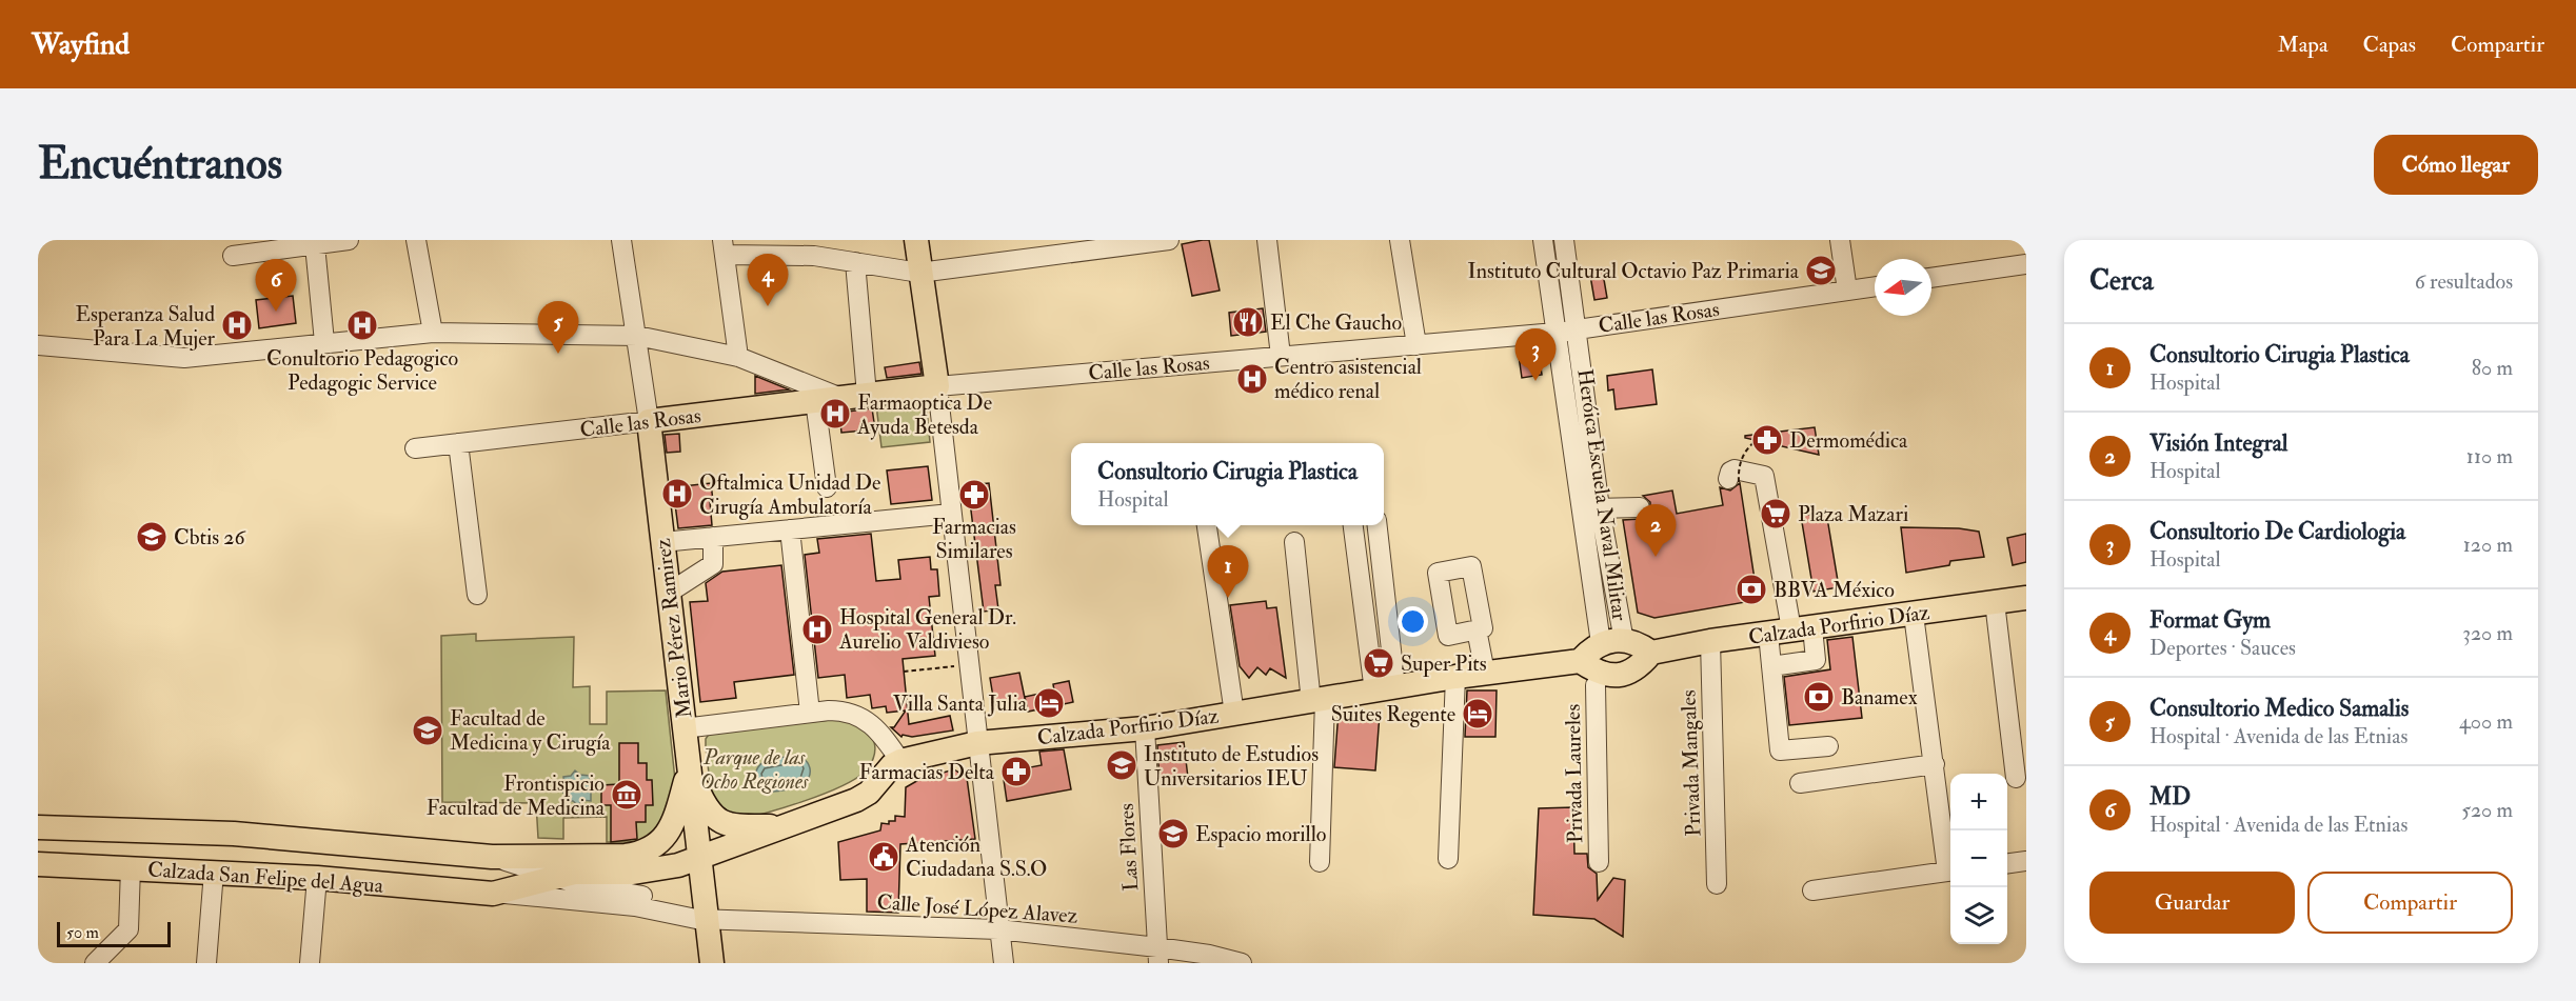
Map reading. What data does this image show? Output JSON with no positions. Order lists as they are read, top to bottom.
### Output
{
  "streets": {
    "main road": [
      "Calle las Rosas",
      "Calzada Porfirio Díaz",
      "Mario Pérez Ramirez",
      "Calzada San Felipe del Agua"
    ],
    "street": [
      "Heróica Escuela Naval Militar",
      "Privada Mangales",
      "Privada Laureles",
      "Las Flores",
      "Calle José López Alavez"
    ]
  },
  "crossings": [
    ["Calle las Rosas", "Heróica Escuela Naval Militar"],
    ["Calle las Rosas", "Mario Pérez Ramirez"],
    ["Calzada Porfirio Díaz", "Privada Mangales"],
    ["Calzada Porfirio Díaz", "Las Flores"],
    ["Mario Pérez Ramirez", "Calzada San Felipe del Agua"],
    ["Mario Pérez Ramirez", "Calle José López Alavez"],
    ["Las Flores", "Calle José López Alavez"],
    ["Calzada San Felipe del Agua", "Calle José López Alavez"]
  ],
  "parks": ["Parque de las Ocho Regiones"],
  "places": {
    "school or university": [
      "Instituto Cultural Octavio Paz Primaria",
      "Cbtis 26",
      "Facultad de Medicina y Cirugía",
      "Instituto de Estudios Universitarios IEU",
      "Espacio morillo"
    ],
    "restaurant": ["El Che Gaucho"],
    "hospital": [
      "Esperanza Salud Para La Mujer",
      "Conultorio Pedagogico Pedagogic Service",
      "Centro asistencial médico renal",
      "Farmaoptica De Ayuda Betesda",
      "Oftalmica Unidad De Cirugía Ambulatoría",
      "Hospital General Dr. Aurelio Valdivieso"
    ],
    "pharmacy": ["Dermomédica", "Farmacias Similares", "Farmacias Delta"],
    "supermarket": ["Plaza Mazari", "Super Pits"],
    "bank": ["BBVA México", "Banamex"],
    "hotel": ["Villa Santa Julia", "Suites Regente"],
    "museum": ["Frontispicio Facultad de Medicina"],
    "public building": ["Atención Ciudadana S.S.O"]
  },
  "scale_bar": "50 m",
  "north": "left",
  "page": {
    "header": "Wayfind",
    "nav": ["Mapa", "Capas", "Compartir"],
    "buttons": [
      "Cómo llegar",
      ["Guardar", "Compartir"]
    ],
    "title": "Encuéntranos",
    "heading": ["Cerca", "6 resultados"],
    "pins": [
      "4",
      "6",
      "5",
      "3",
      "2",
      "1"
    ],
    "list": [
      {
        "mark": "1",
        "name": "Consultorio Cirugia Plastica",
        "note": "Hospital",
        "value": "80 m"
      },
      {
        "mark": "2",
        "name": "Visión Integral",
        "note": "Hospital",
        "value": "110 m"
      },
      {
        "mark": "3",
        "name": "Consultorio De Cardiologia",
        "note": "Hospital",
        "value": "120 m"
      },
      {
        "mark": "4",
        "name": "Format Gym",
        "note": "Deportes · Sauces",
        "value": "320 m"
      },
      {
        "mark": "5",
        "name": "Consultorio Medico Samalis",
        "note": "Hospital · Avenida de las Etnias",
        "value": "400 m"
      },
      {
        "mark": "6",
        "name": "MD",
        "note": "Hospital · Avenida de las Etnias",
        "value": "520 m"
      }
    ],
    "popup": ["Consultorio Cirugia Plastica", "Hospital"],
    "map_buttons": ["+", "−"],
    "scale": "50 m"
  }
}
